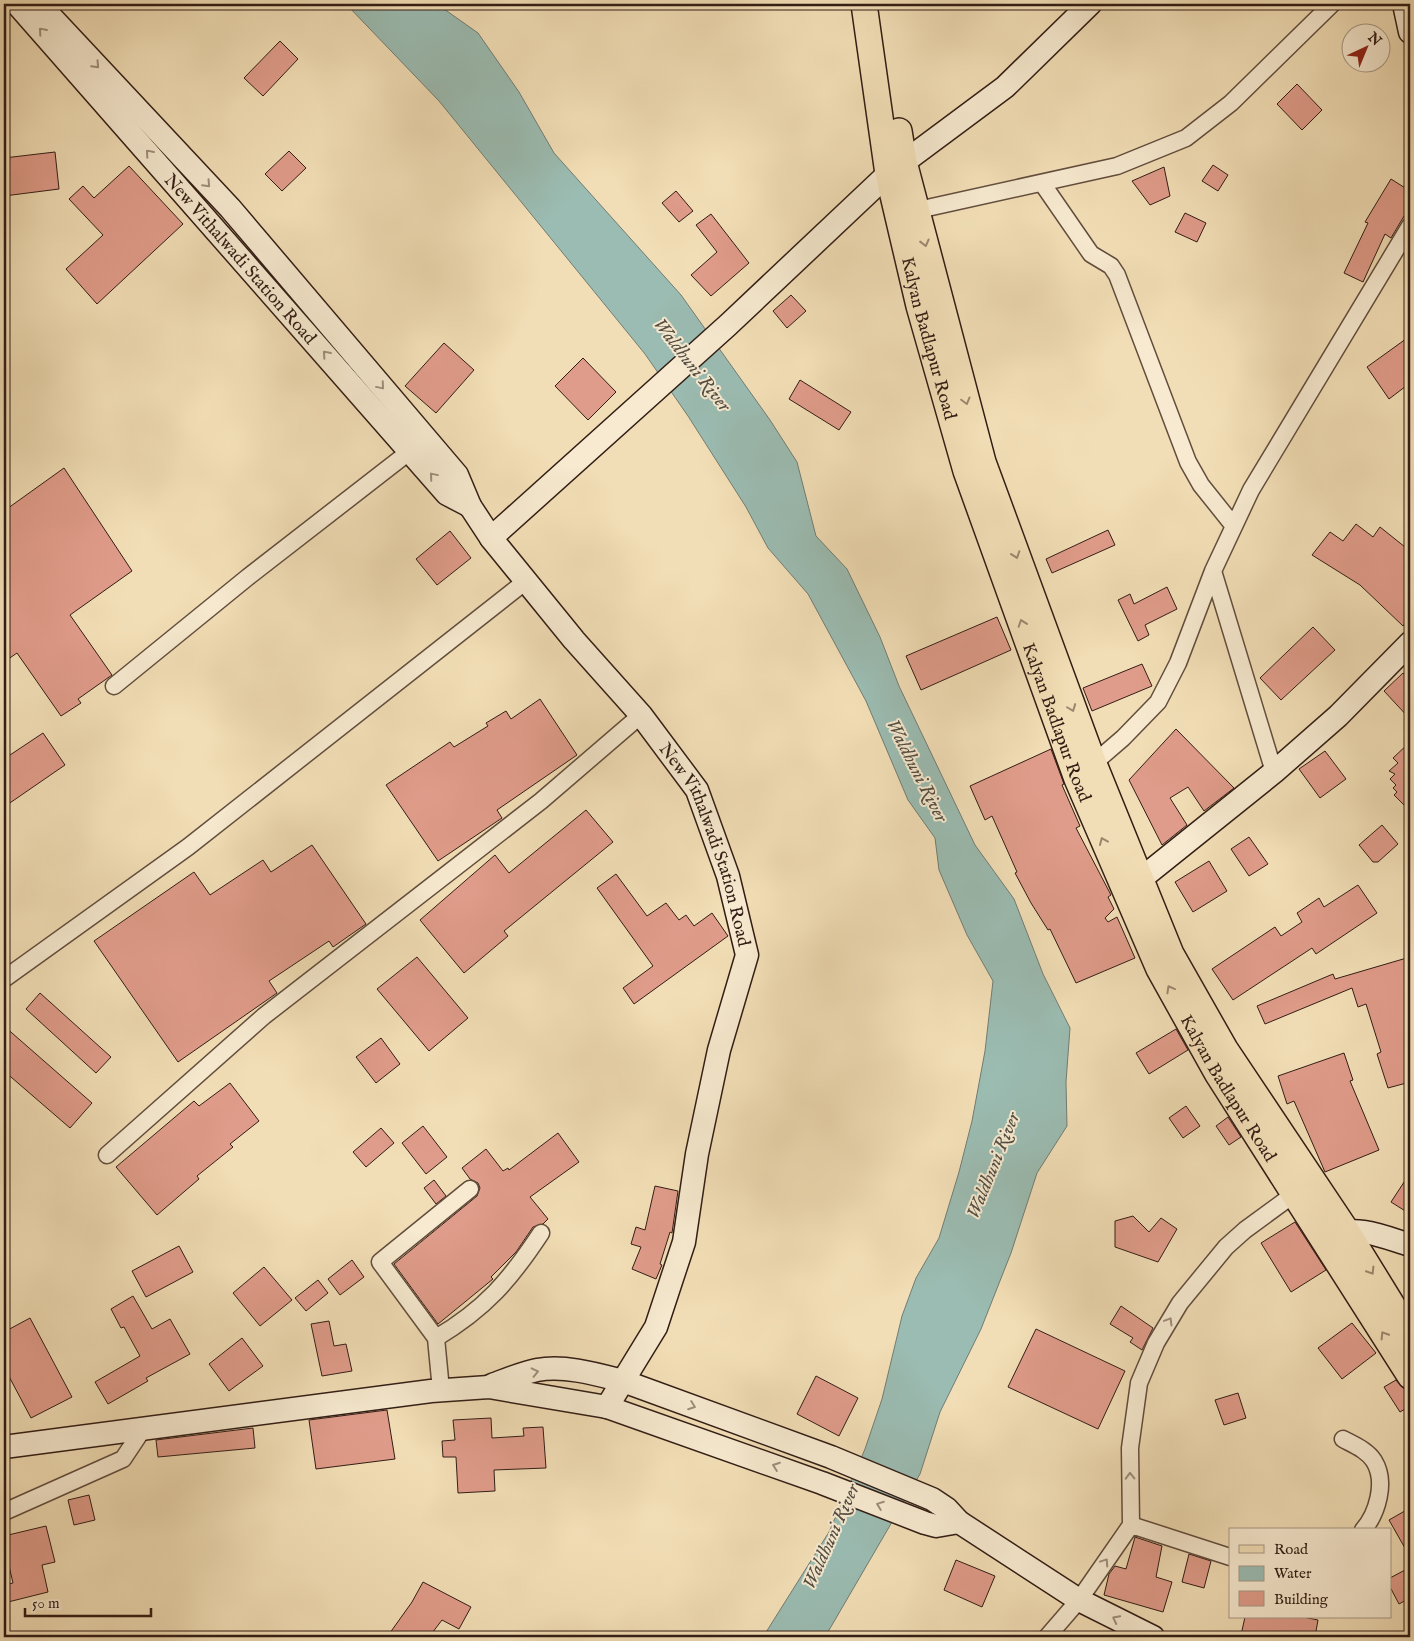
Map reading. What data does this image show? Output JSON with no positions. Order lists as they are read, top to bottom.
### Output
{
  "streets": {
    "main road": ["Kalyan Badlapur Road"],
    "street": ["New Vithalwadi Station Road"]
  },
  "water": ["Waldhuni River"],
  "legend": ["Road", "Water", "Building"],
  "scale_bar": "50 m",
  "north": "top right"
}
